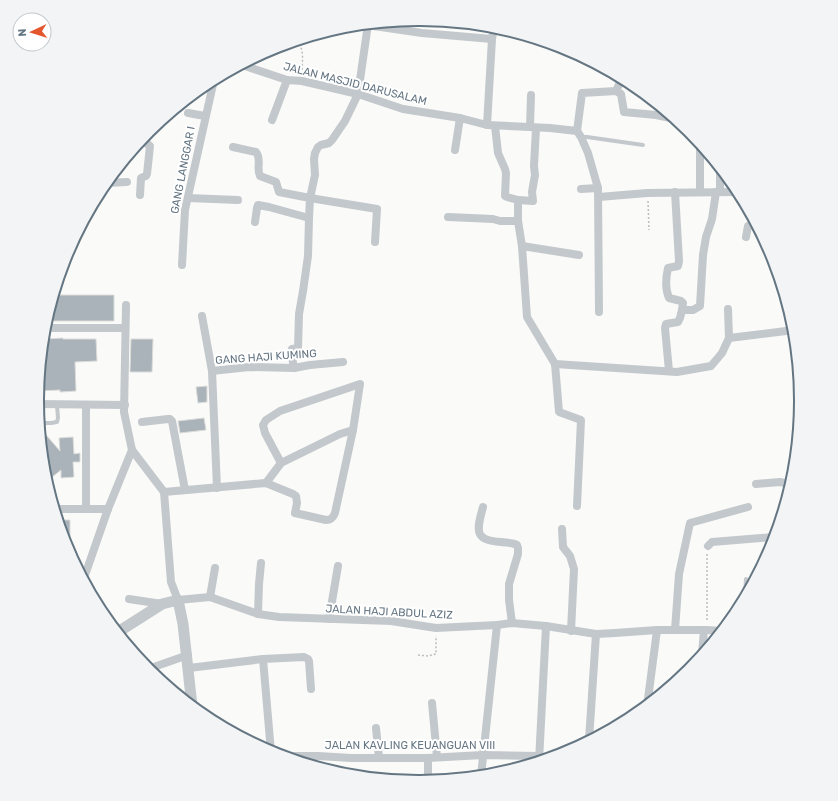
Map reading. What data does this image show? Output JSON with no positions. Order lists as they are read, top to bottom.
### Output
{
  "streets": {
    "street": [
      "JALAN MASJID DARUSALAM",
      "GANG LANGGAR I",
      "GANG HAJI KUMING",
      "JALAN HAJI ABDUL AZIZ",
      "JALAN KAVLING KEUANGUAN VIII"
    ]
  },
  "north": "left"
}
